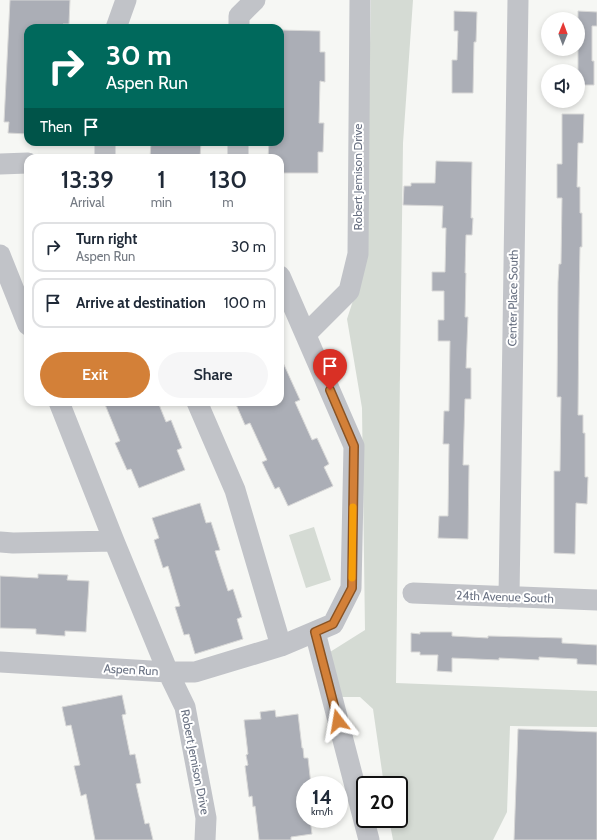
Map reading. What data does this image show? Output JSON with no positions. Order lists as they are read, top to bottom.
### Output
{
  "streets": {
    "street": [
      "Robert Jemison Drive",
      "Center Place South",
      "24th Avenue South",
      "Aspen Run"
    ]
  },
  "crossings": [
    ["Robert Jemison Drive", "Aspen Run"],
    ["Center Place South", "24th Avenue South"]
  ],
  "north": "top",
  "page": {
    "turn": ["30 m", "Aspen Run"],
    "then": "Then",
    "eta": [
      "13:39",
      "Arrival",
      "1",
      "min",
      "130",
      "m"
    ],
    "list": [
      {
        "name": "Turn right",
        "note": "Aspen Run",
        "value": "30 m"
      },
      {
        "name": "Arrive at destination",
        "value": "100 m"
      }
    ],
    "buttons": ["Exit", "Share"],
    "speed": "14 km/h",
    "limit": "20"
  }
}
